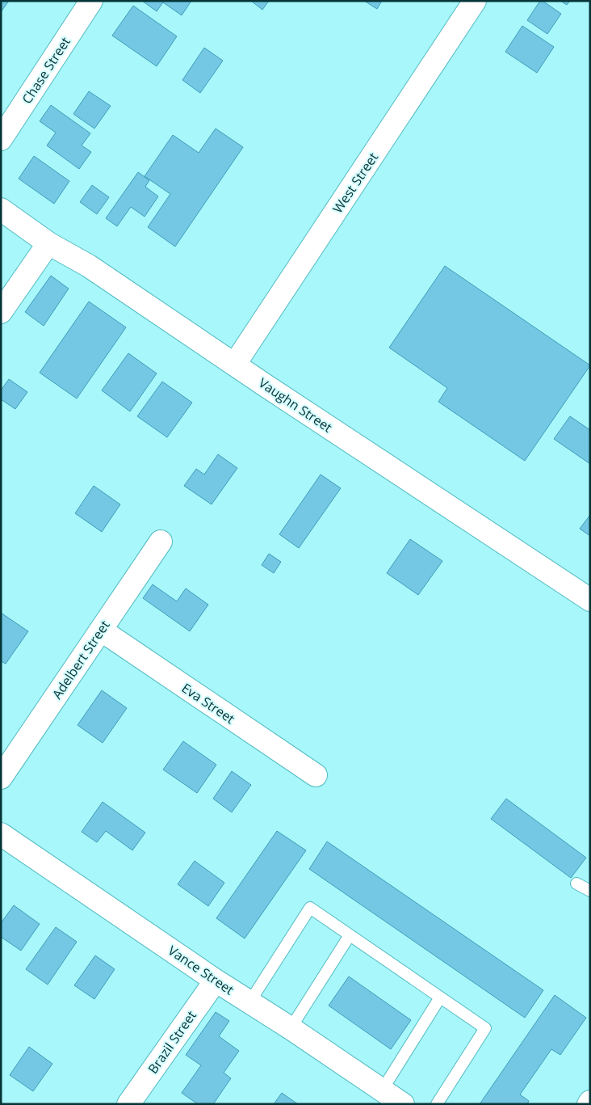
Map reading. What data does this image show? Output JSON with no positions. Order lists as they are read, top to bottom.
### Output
{
  "streets": {
    "street": [
      "Chase Street",
      "West Street",
      "Vaughn Street",
      "Adelbert Street",
      "Eva Street",
      "Vance Street",
      "Brazil Street"
    ]
  },
  "crossings": [
    ["West Street", "Vaughn Street"],
    ["Adelbert Street", "Eva Street"],
    ["Vance Street", "Brazil Street"]
  ]
}
